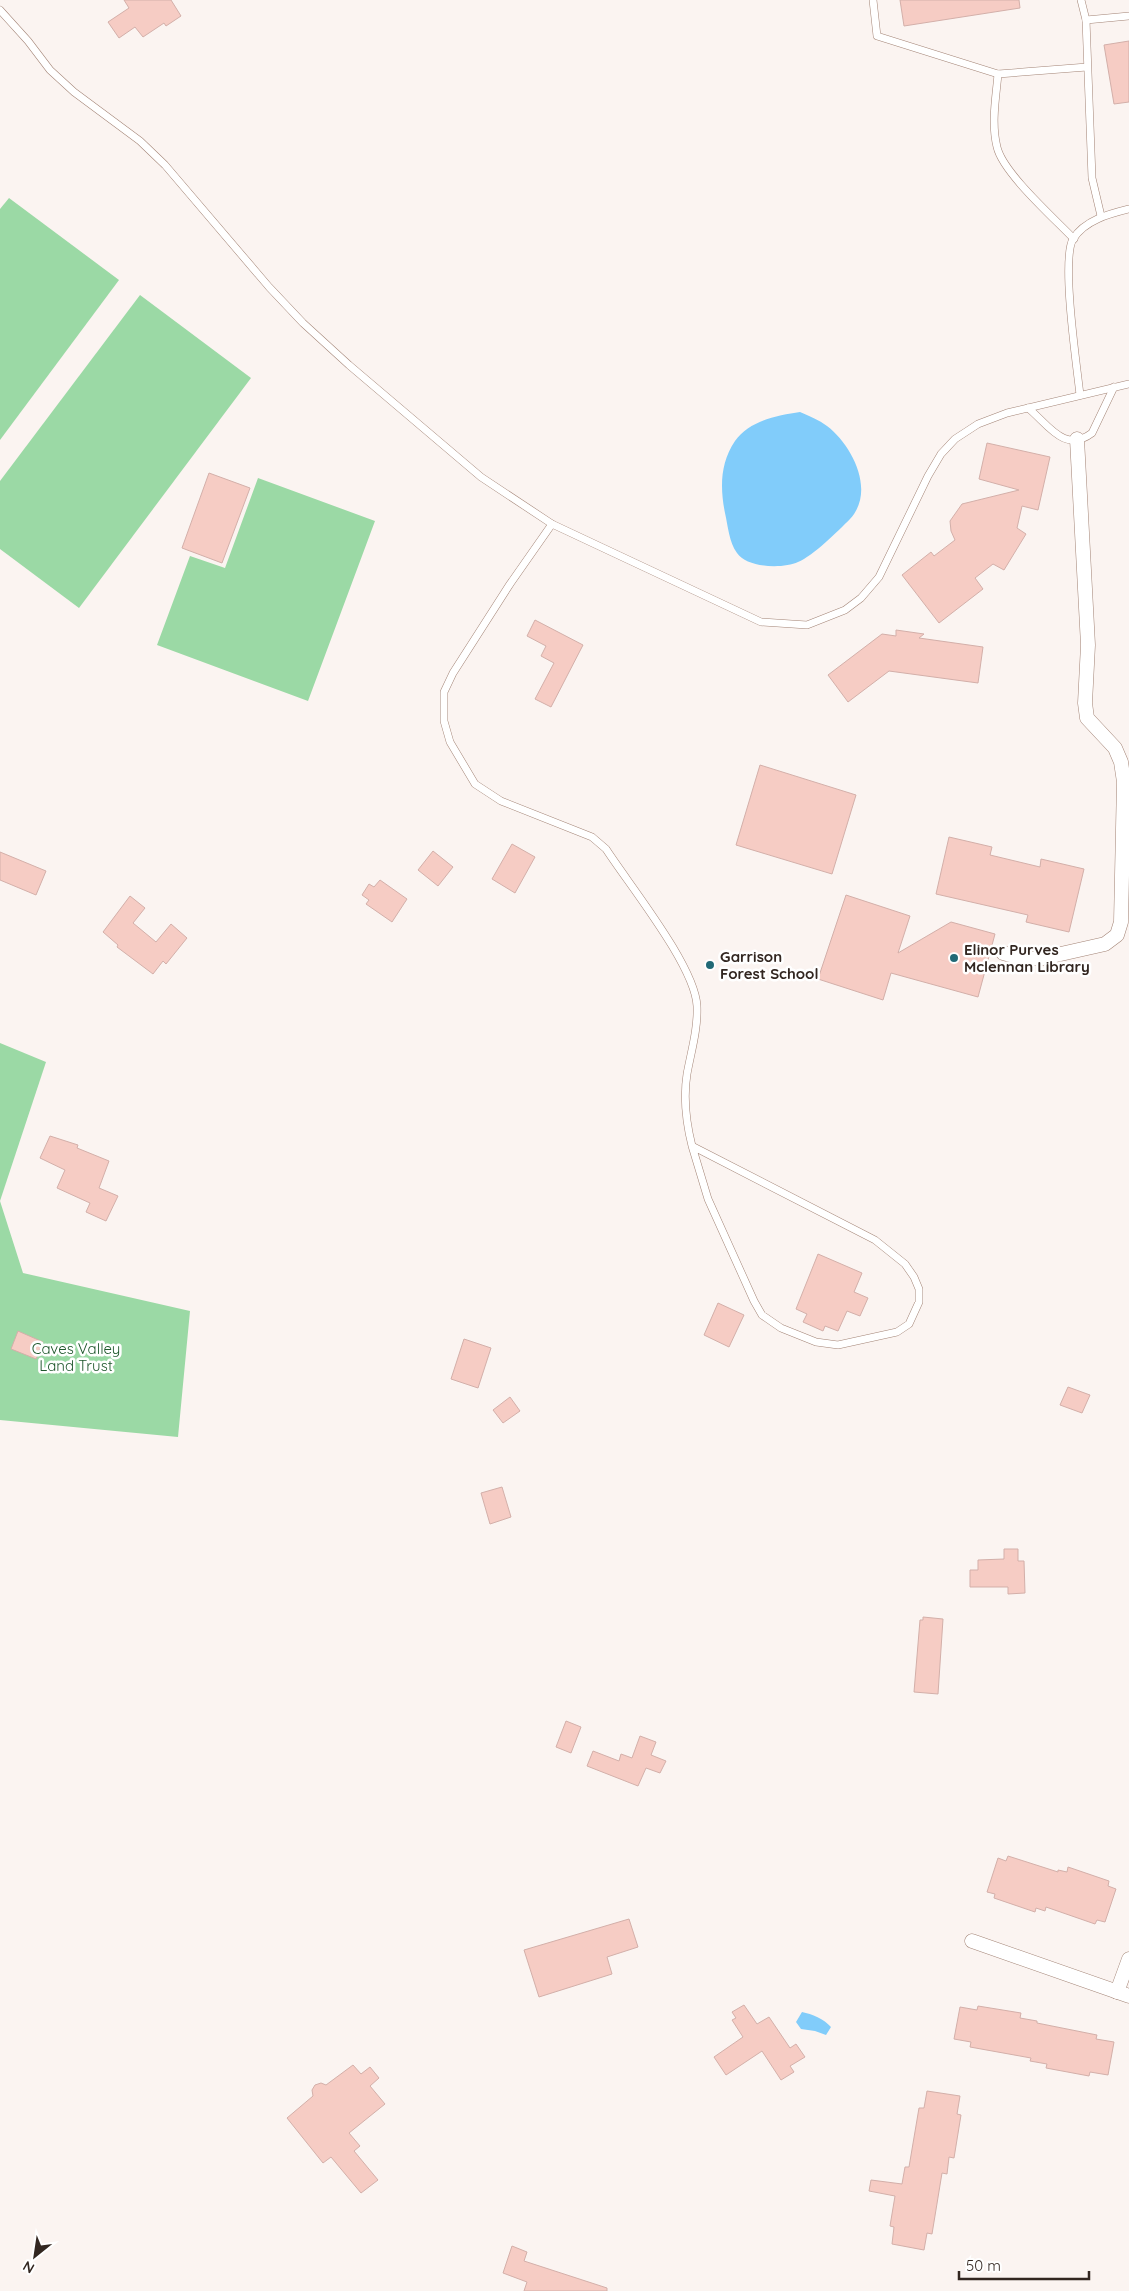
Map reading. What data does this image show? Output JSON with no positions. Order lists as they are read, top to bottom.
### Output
{
  "parks": ["Caves Valley Land Trust"],
  "places": ["Elinor Purves Mclennan Library", "Garrison Forest School"],
  "scale_bar": "50 m",
  "north": "bottom left"
}
